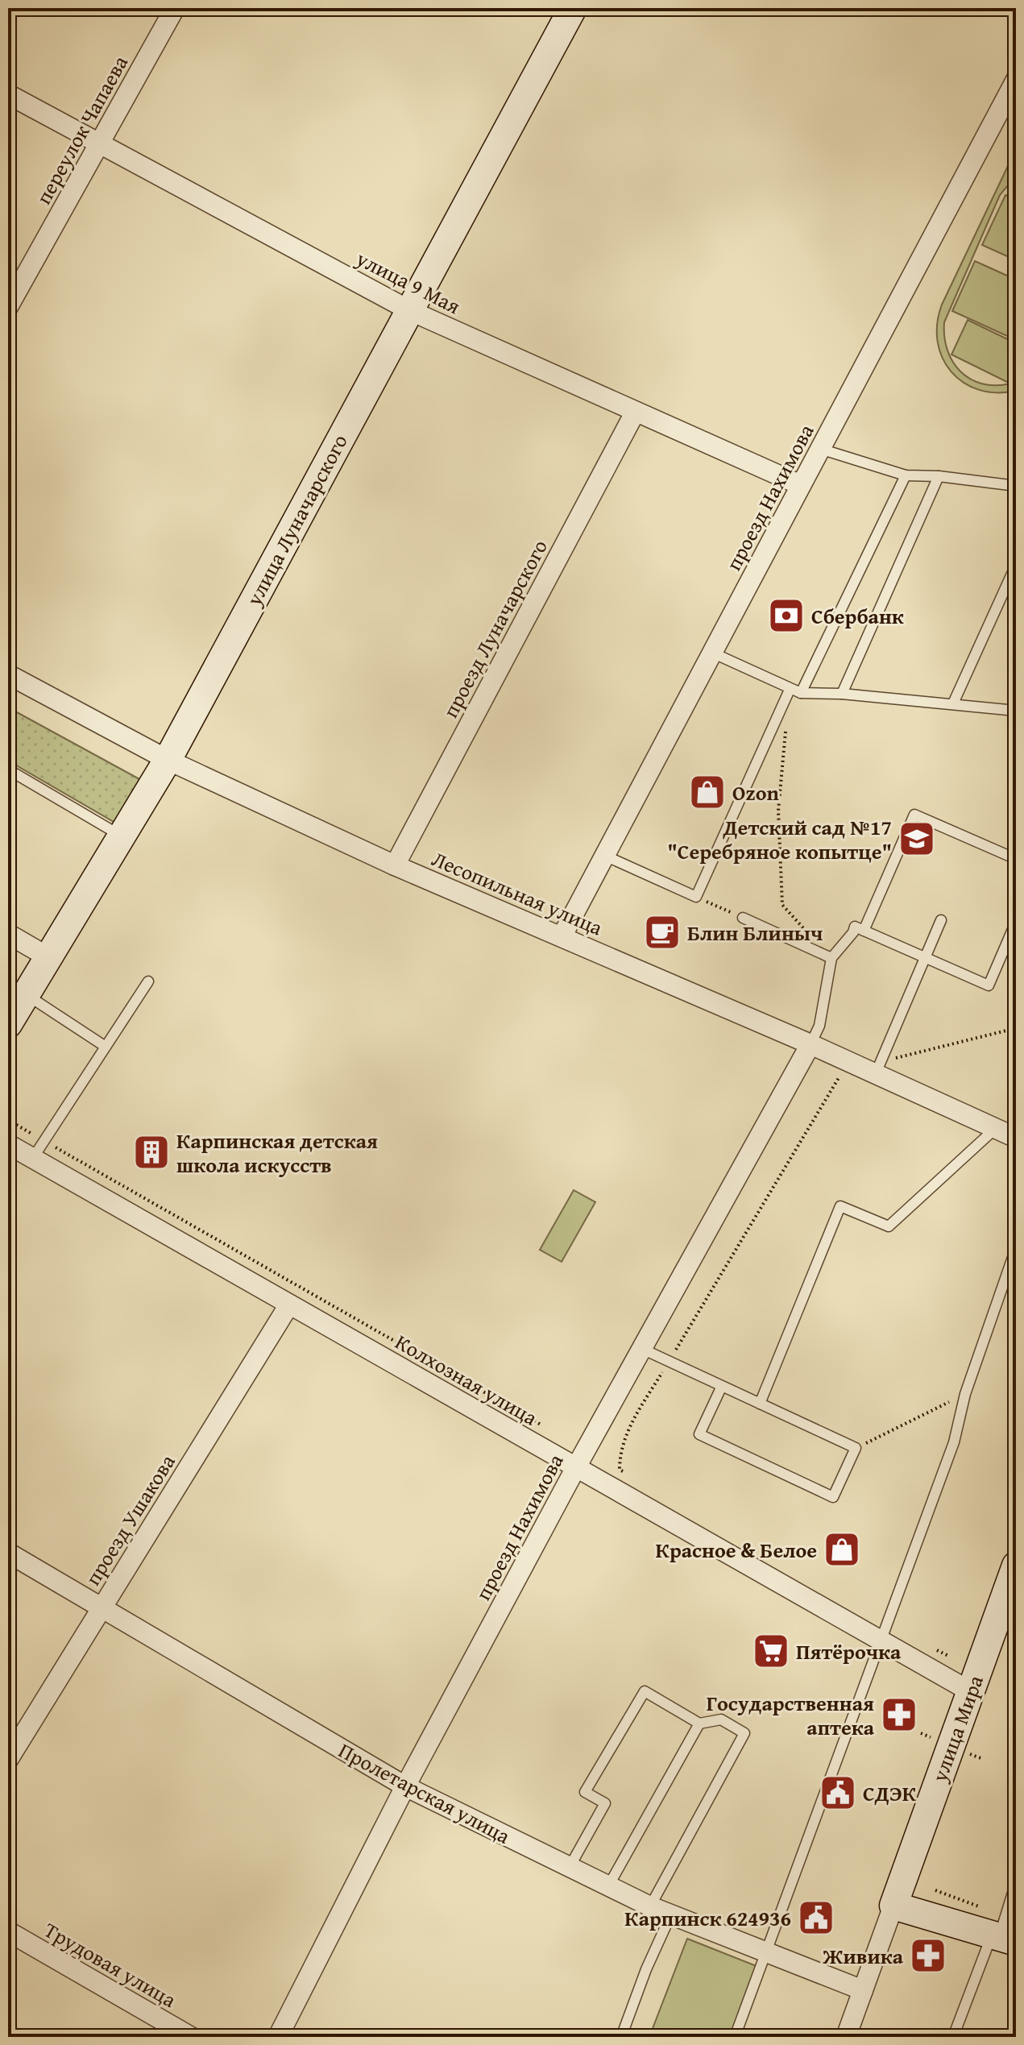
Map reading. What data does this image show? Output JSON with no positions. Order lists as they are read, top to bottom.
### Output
{
  "streets": {
    "street": [
      "переулок Чапаева",
      "улица 9 Мая",
      "проезд Нахимова",
      "улица Луначарского",
      "проезд Луначарского",
      "Лесопильная улица",
      "Колхозная улица",
      "проезд Ушакова",
      "улица Мира",
      "Пролетарская улица",
      "Трудовая улица"
    ]
  },
  "crossings": [
    ["переулок Чапаева", "улица 9 Мая"],
    ["улица 9 Мая", "проезд Нахимова"],
    ["улица 9 Мая", "улица Луначарского"],
    ["улица 9 Мая", "проезд Луначарского"],
    ["проезд Нахимова", "Лесопильная улица"],
    ["проезд Нахимова", "Колхозная улица"],
    ["проезд Нахимова", "Пролетарская улица"],
    ["улица Луначарского", "Лесопильная улица"],
    ["проезд Луначарского", "Лесопильная улица"],
    ["Колхозная улица", "проезд Ушакова"],
    ["Колхозная улица", "улица Мира"],
    ["проезд Ушакова", "Пролетарская улица"],
    ["улица Мира", "Пролетарская улица"]
  ],
  "places": {
    "bank": ["Сбербанк"],
    "shop": ["Ozon", "Красное & Белое"],
    "school or university": ["Детский сад №17 \"Серебряное копытце\""],
    "cafe": ["Блин Блиныч"],
    "building": ["Карпинская детская школа искусств"],
    "supermarket": ["Пятёрочка"],
    "pharmacy": ["Государственная аптека", "Живика"],
    "public building": ["СДЭК", "Карпинск 624936"]
  }
}
